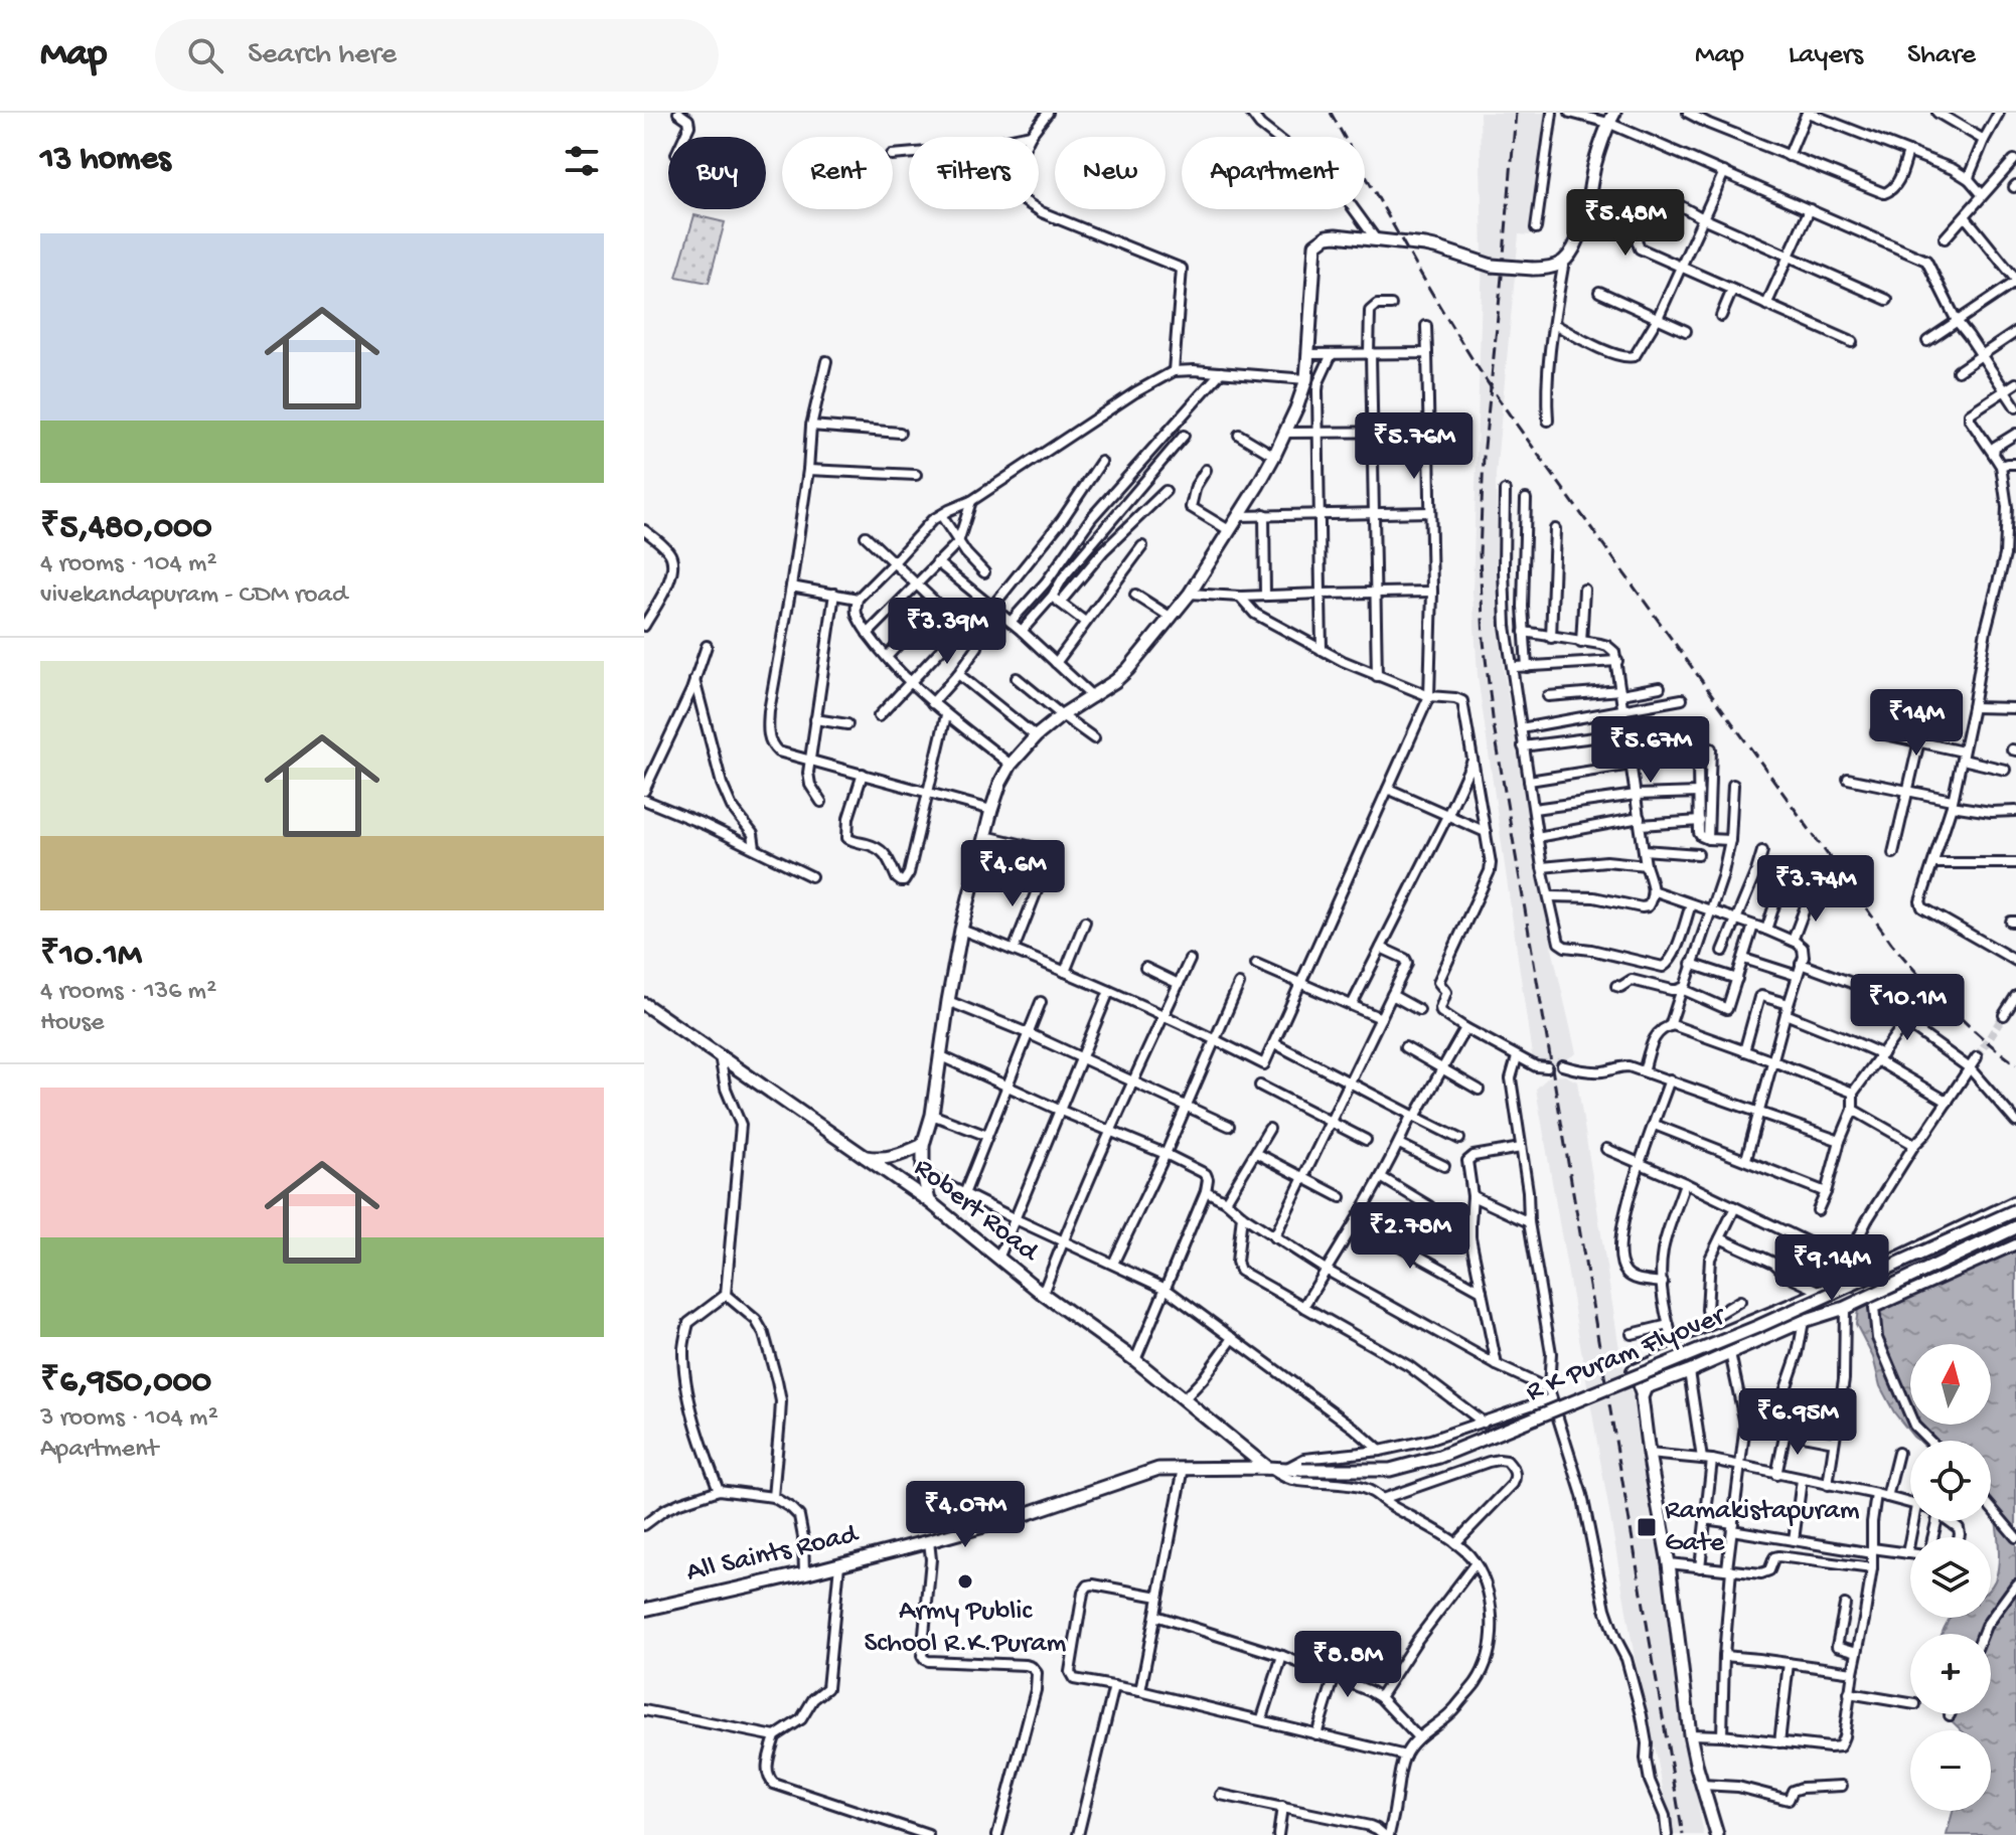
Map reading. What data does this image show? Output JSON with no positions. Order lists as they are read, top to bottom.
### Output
{
  "streets": {
    "street": ["Robert Road", "R K Puram Flyover", "All Saints Road"]
  },
  "crossings": [
    ["Robert Road", "All Saints Road"],
    ["R K Puram Flyover", "All Saints Road"]
  ],
  "places": {
    "transit": ["Ramakistapuram Gate"],
    "other": ["Army Public School R.K.Puram"]
  },
  "north": "top",
  "page": {
    "header": "Map",
    "search": "Search here",
    "nav": ["Map", "Layers", "Share"],
    "heading": "13 homes",
    "chip": [
      "Buy",
      "Rent",
      "Filters",
      "New",
      "Apartment"
    ],
    "price": [
      "₹5.48M",
      "₹5.76M",
      "₹3.39M",
      "₹14M",
      "₹5.67M",
      "₹4.6M",
      "₹3.74M",
      "₹10.1M",
      "₹2.78M",
      "₹9.14M",
      "₹6.95M",
      "₹4.07M",
      "₹8.8M"
    ],
    "list": [
      {
        "name": "₹5,480,000",
        "note": "4 rooms · 104 m² · vivekandapuram - CDM road"
      },
      {
        "name": "₹10.1M",
        "note": "4 rooms · 136 m² · House"
      },
      {
        "name": "₹6,950,000",
        "note": "3 rooms · 104 m² · Apartment"
      }
    ],
    "map_buttons": ["+", "−"]
  }
}
